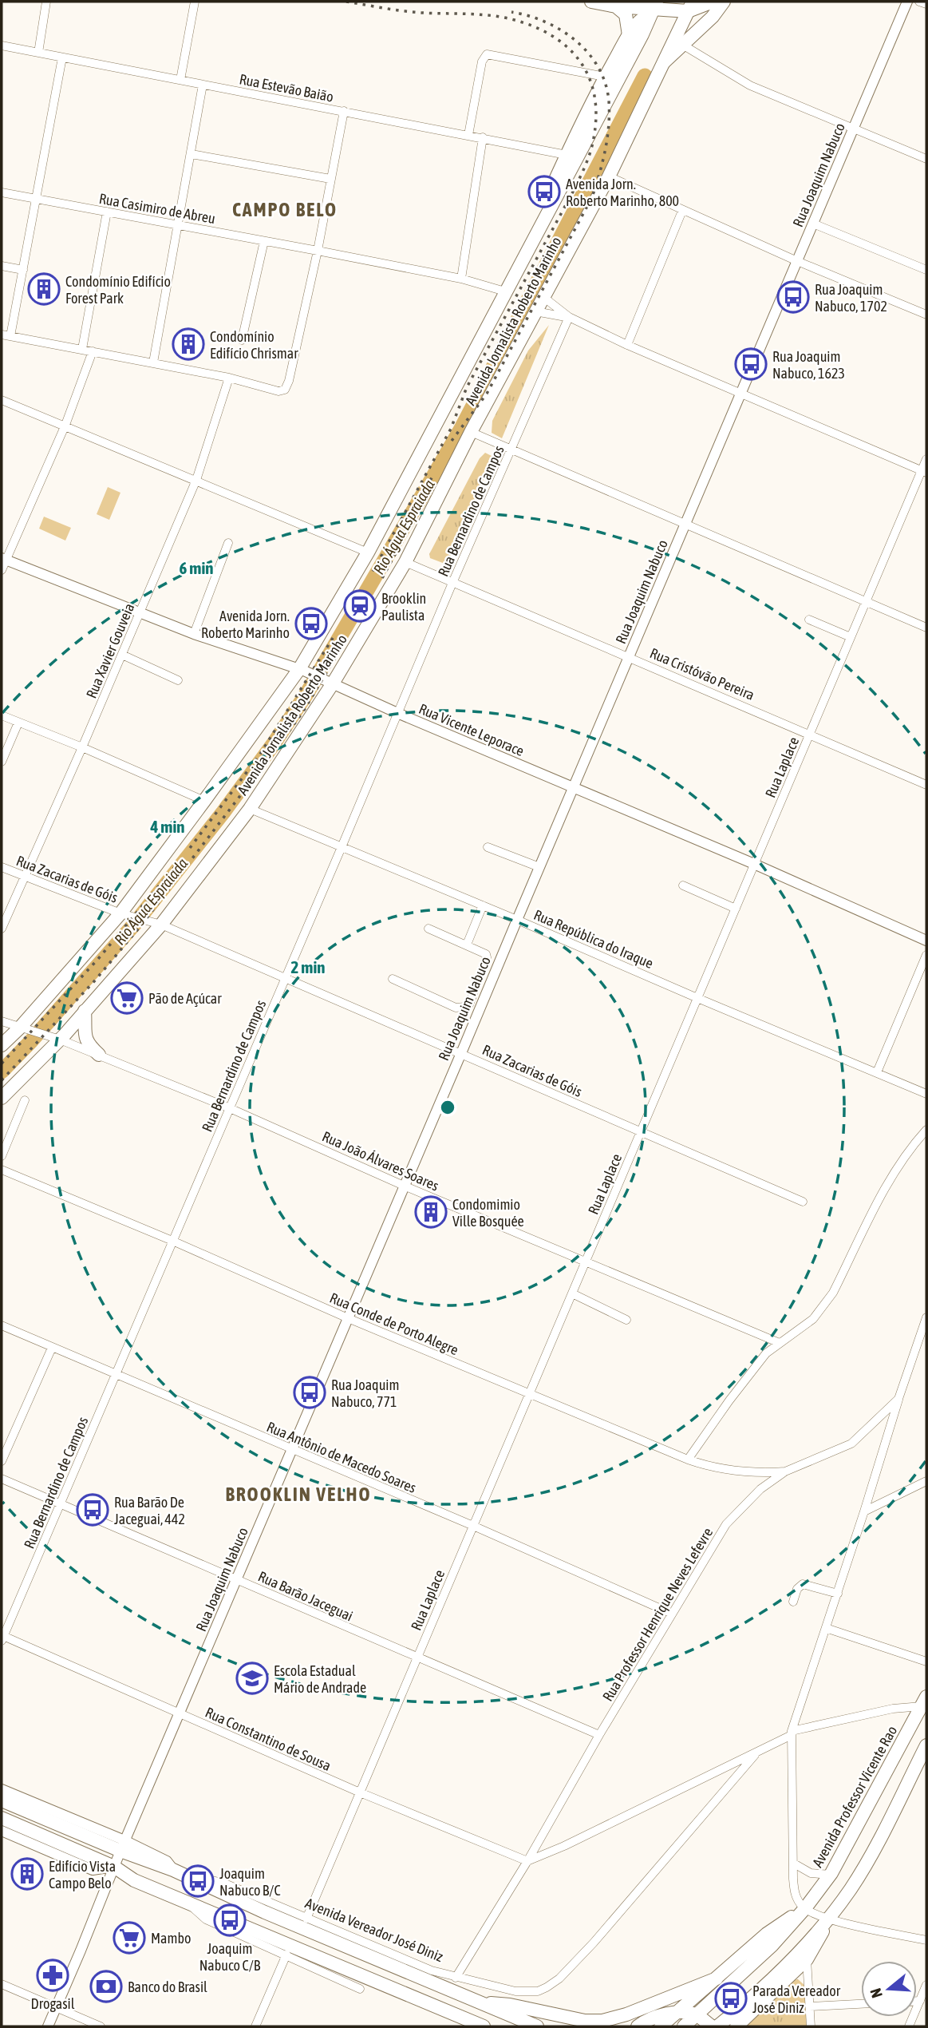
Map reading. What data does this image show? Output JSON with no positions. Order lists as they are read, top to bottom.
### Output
{
  "streets": {
    "main road": ["Avenida Jornalista Roberto Marinho", "Avenida Professor Vicente Rao", "Avenida Vereador José Diniz"],
    "street": [
      "Rua Estevão Baião",
      "Rua Joaquim Nabuco",
      "Rua Casimiro de Abreu",
      "Rua Bernardino de Campos",
      "Rua Xavier Gouveia",
      "Rua Cristóvão Pereira",
      "Rua Vicente Leporace",
      "Rua Laplace",
      "Rua Zacarias de Góis",
      "Rua República do Iraque",
      "Rua João Álvares Soares",
      "Rua Conde de Porto Alegre",
      "Rua Antônio de Macedo Soares",
      "Rua Barão Jaceguai",
      "Rua Professor Henrique Neves Lefevre",
      "Rua Constantino de Sousa"
    ]
  },
  "crossings": [
    ["Rua Joaquim Nabuco", "Rua Cristóvão Pereira"],
    ["Rua Joaquim Nabuco", "Rua Vicente Leporace"],
    ["Rua Joaquim Nabuco", "Rua Zacarias de Góis"],
    ["Rua Joaquim Nabuco", "Rua República do Iraque"],
    ["Rua Joaquim Nabuco", "Rua João Álvares Soares"],
    ["Rua Joaquim Nabuco", "Rua Conde de Porto Alegre"],
    ["Rua Joaquim Nabuco", "Rua Antônio de Macedo Soares"],
    ["Rua Joaquim Nabuco", "Rua Barão Jaceguai"],
    ["Rua Joaquim Nabuco", "Rua Constantino de Sousa"],
    ["Rua Joaquim Nabuco", "Avenida Vereador José Diniz"],
    ["Rua Casimiro de Abreu", "Avenida Jornalista Roberto Marinho"],
    ["Avenida Jornalista Roberto Marinho", "Rua Cristóvão Pereira"],
    ["Avenida Jornalista Roberto Marinho", "Rua Vicente Leporace"],
    ["Avenida Jornalista Roberto Marinho", "Rua Zacarias de Góis"],
    ["Avenida Jornalista Roberto Marinho", "Rua República do Iraque"],
    ["Avenida Jornalista Roberto Marinho", "Rua João Álvares Soares"],
    ["Rua Bernardino de Campos", "Rua Cristóvão Pereira"],
    ["Rua Bernardino de Campos", "Rua Vicente Leporace"],
    ["Rua Bernardino de Campos", "Rua Zacarias de Góis"],
    ["Rua Bernardino de Campos", "Rua República do Iraque"],
    ["Rua Bernardino de Campos", "Rua João Álvares Soares"],
    ["Rua Bernardino de Campos", "Rua Conde de Porto Alegre"],
    ["Rua Bernardino de Campos", "Rua Antônio de Macedo Soares"],
    ["Rua Bernardino de Campos", "Rua Barão Jaceguai"],
    ["Rua Bernardino de Campos", "Rua Constantino de Sousa"],
    ["Rua Xavier Gouveia", "Rua Vicente Leporace"],
    ["Rua Xavier Gouveia", "Rua Zacarias de Góis"],
    ["Rua Cristóvão Pereira", "Rua Laplace"],
    ["Rua Vicente Leporace", "Rua Laplace"],
    ["Rua Laplace", "Rua Zacarias de Góis"],
    ["Rua Laplace", "Rua República do Iraque"],
    ["Rua Laplace", "Rua João Álvares Soares"],
    ["Rua Laplace", "Rua Conde de Porto Alegre"],
    ["Rua Laplace", "Rua Antônio de Macedo Soares"],
    ["Rua Laplace", "Rua Barão Jaceguai"],
    ["Rua Laplace", "Rua Constantino de Sousa"],
    ["Rua Laplace", "Avenida Vereador José Diniz"],
    ["Rua Conde de Porto Alegre", "Rua Professor Henrique Neves Lefevre"],
    ["Rua Antônio de Macedo Soares", "Rua Professor Henrique Neves Lefevre"],
    ["Rua Barão Jaceguai", "Rua Professor Henrique Neves Lefevre"],
    ["Rua Professor Henrique Neves Lefevre", "Rua Constantino de Sousa"],
    ["Rua Professor Henrique Neves Lefevre", "Avenida Vereador José Diniz"]
  ],
  "districts": ["CAMPO BELO", "BROOKLIN VELHO"],
  "water": ["Rio Água Espraiada"],
  "places": {
    "bus stop": [
      "Avenida Jorn. Roberto Marinho, 800",
      "Rua Joaquim Nabuco, 1702",
      "Rua Joaquim Nabuco, 1623",
      "Avenida Jorn. Roberto Marinho",
      "Rua Joaquim Nabuco, 771",
      "Rua Barão De Jaceguai, 442",
      "Joaquim Nabuco B/C",
      "Joaquim Nabuco C/B",
      "Parada Vereador José Diniz"
    ],
    "building": [
      "Condomínio Edifício Forest Park",
      "Condomínio Edifício Chrismar",
      "Condomimio Ville Bosquée",
      "Edifício Vista Campo Belo"
    ],
    "station": ["Brooklin Paulista"],
    "supermarket": ["Pão de Açúcar", "Mambo"],
    "school or university": ["Escola Estadual Mário de Andrade"],
    "pharmacy": ["Drogasil"],
    "bank": ["Banco do Brasil"]
  },
  "north": "left",
  "rings": ["6 min", "4 min", "2 min"]
}
